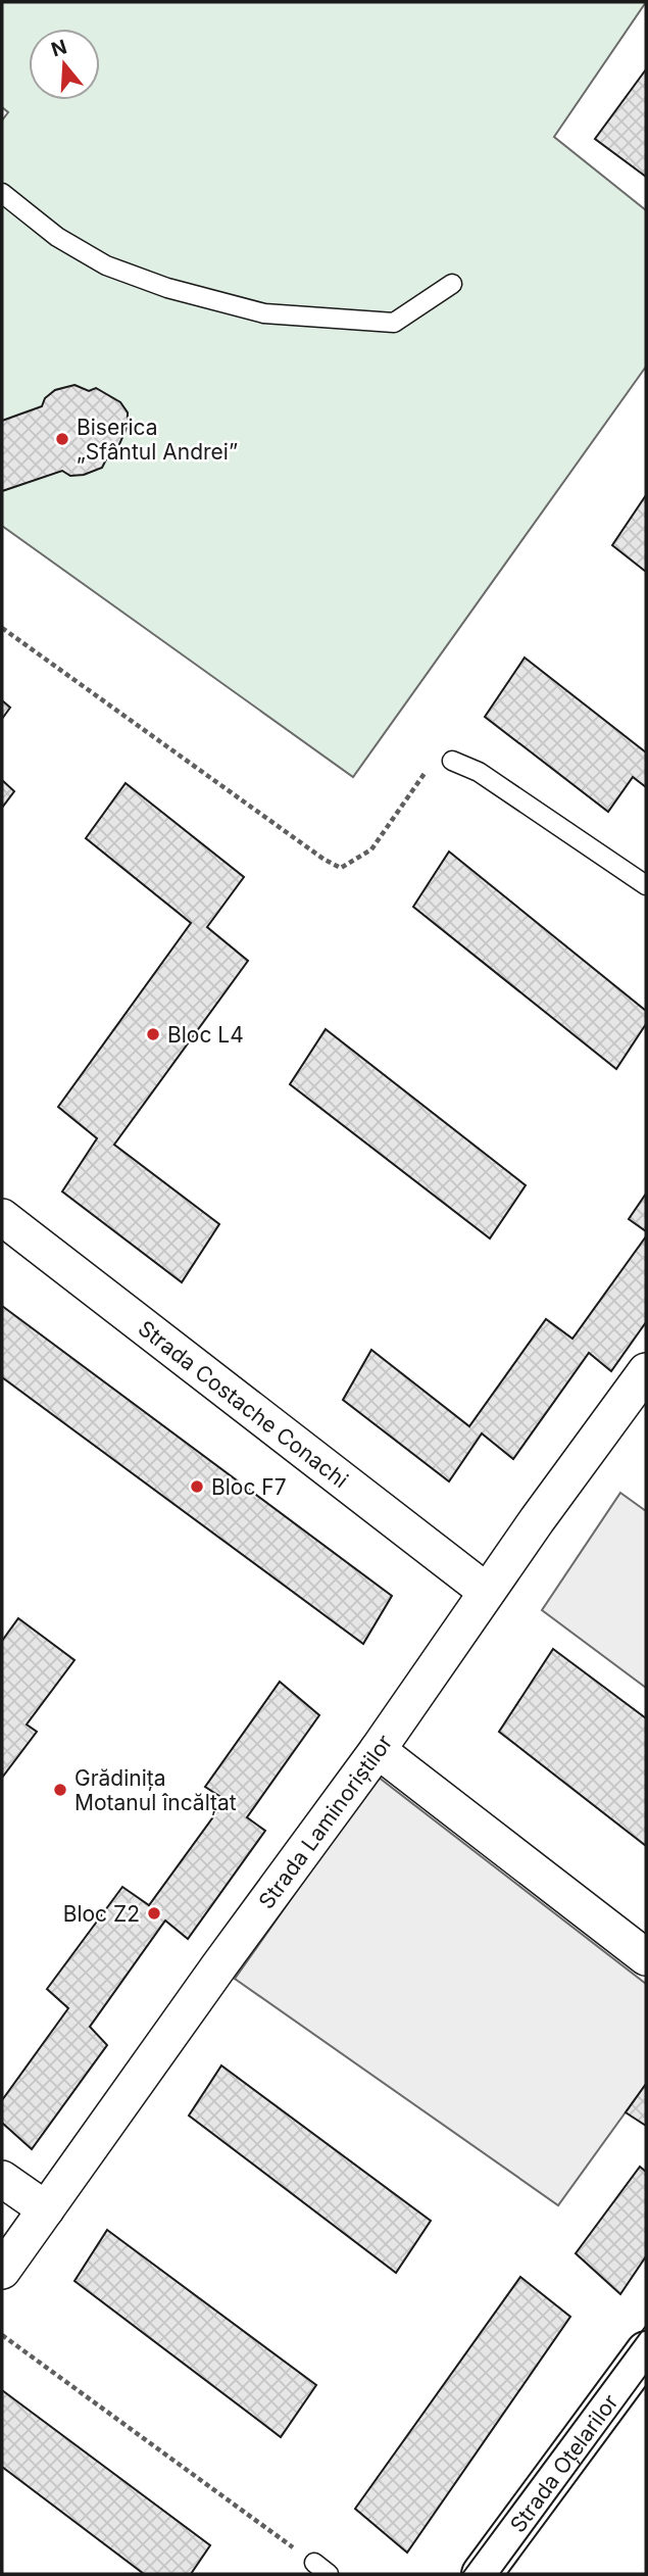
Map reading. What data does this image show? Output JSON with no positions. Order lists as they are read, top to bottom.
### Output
{
  "streets": {
    "main road": ["Strada Oțelarilor"],
    "street": ["Strada Costache Conachi", "Strada Laminoriștilor"]
  },
  "crossings": [
    ["Strada Costache Conachi", "Strada Laminoriștilor"]
  ],
  "places": [
    "Biserica „Sfântul Andrei”",
    "Bloc L4",
    "Bloc F7",
    "Grădinița Motanul încălțat",
    "Bloc Z2"
  ],
  "north": "top"
}
